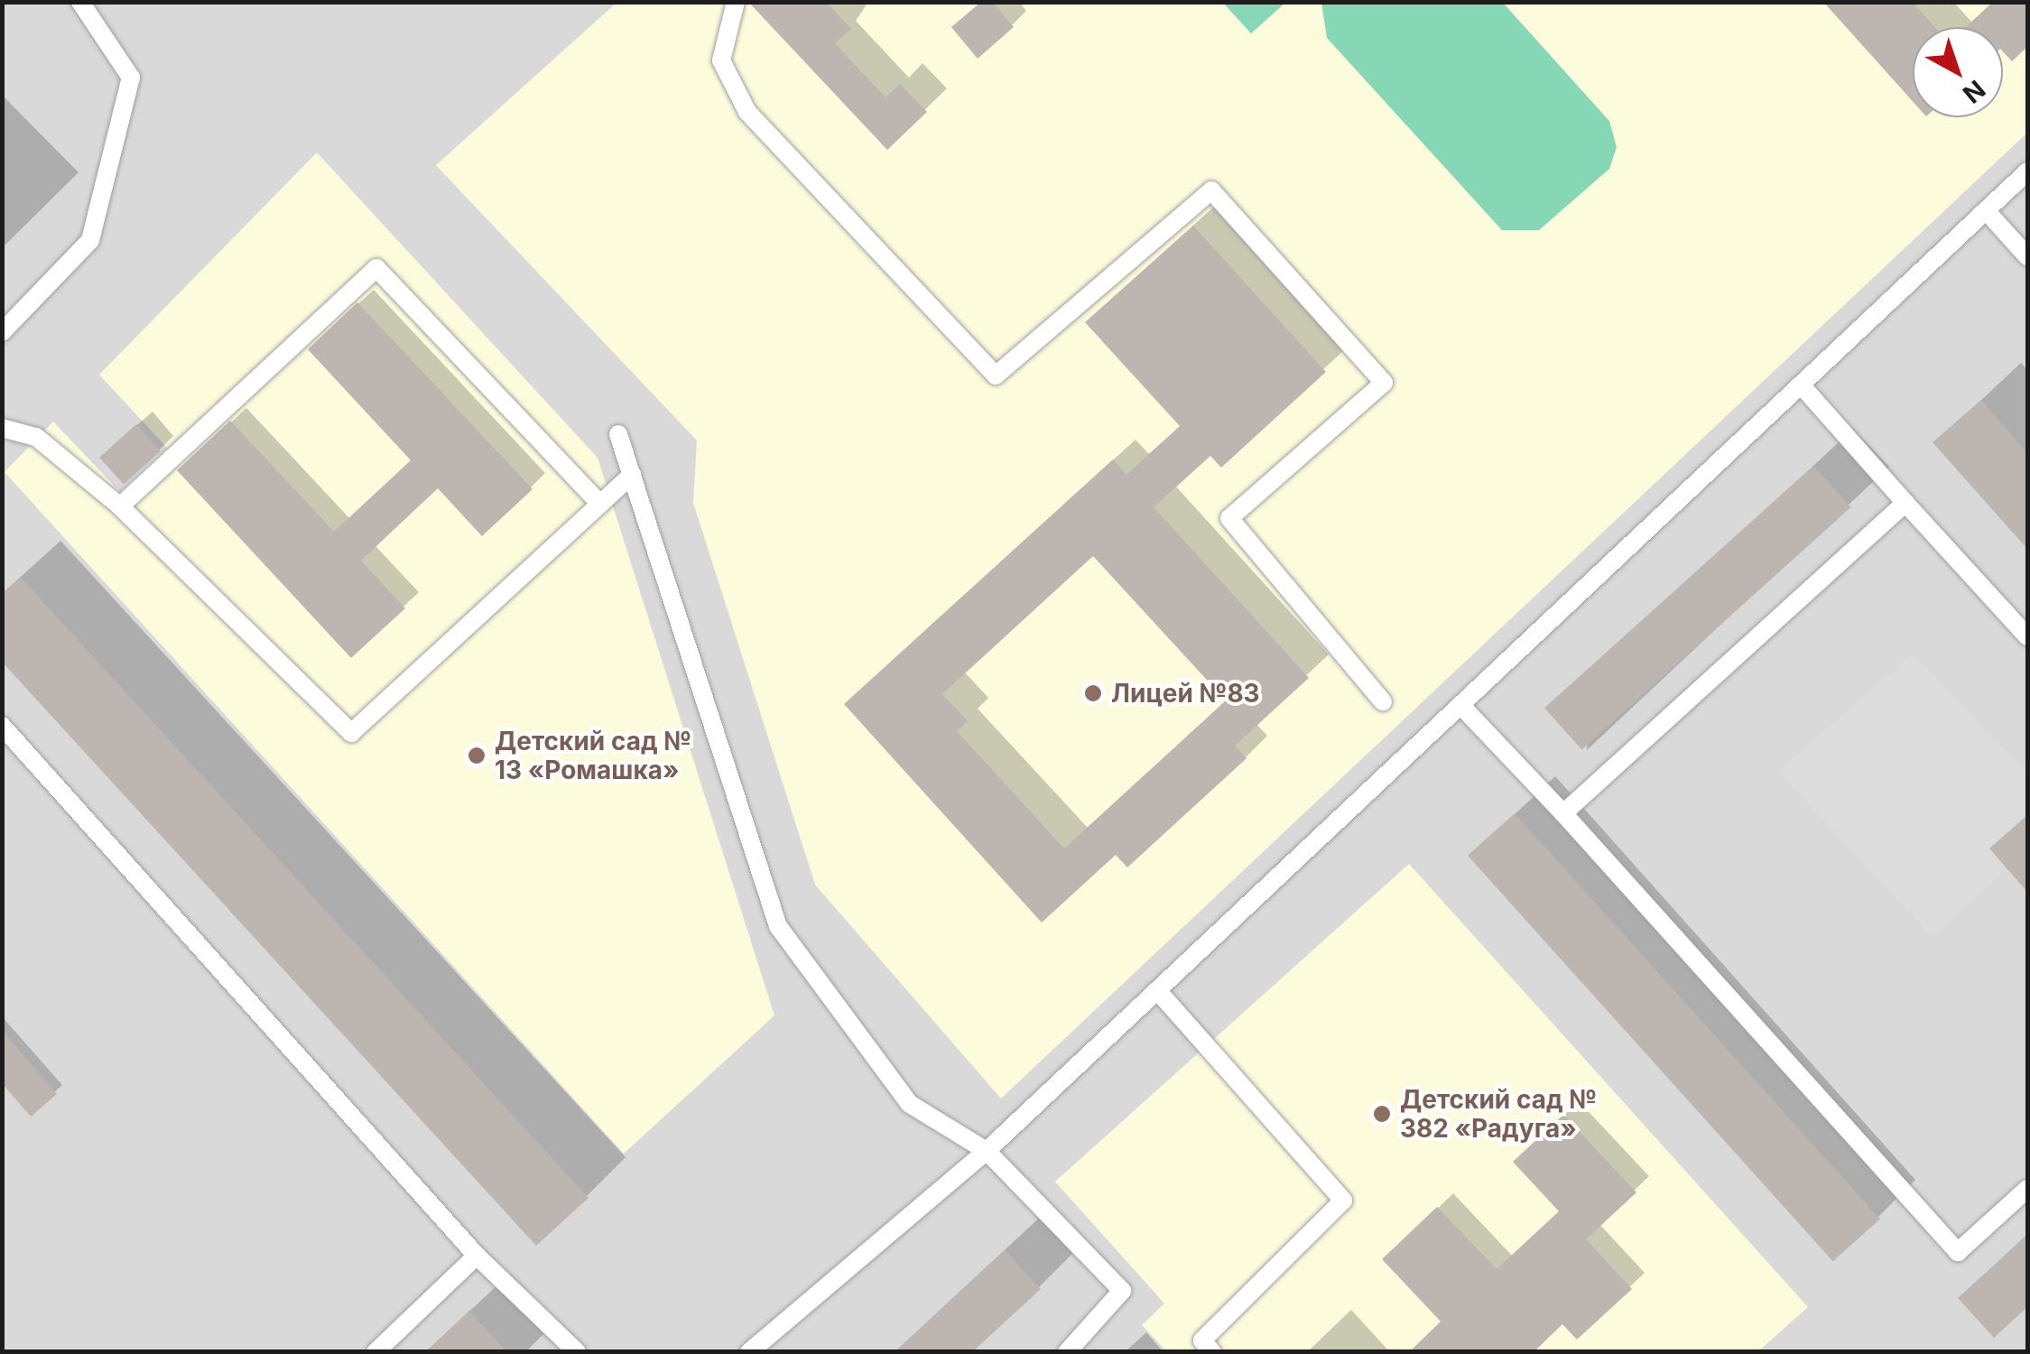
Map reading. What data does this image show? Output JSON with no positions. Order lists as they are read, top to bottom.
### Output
{
  "places": ["Лицей №83", "Детский сад № 13 «Ромашка»", "Детский сад № 382 «Радуга»"],
  "north": "bottom right"
}
